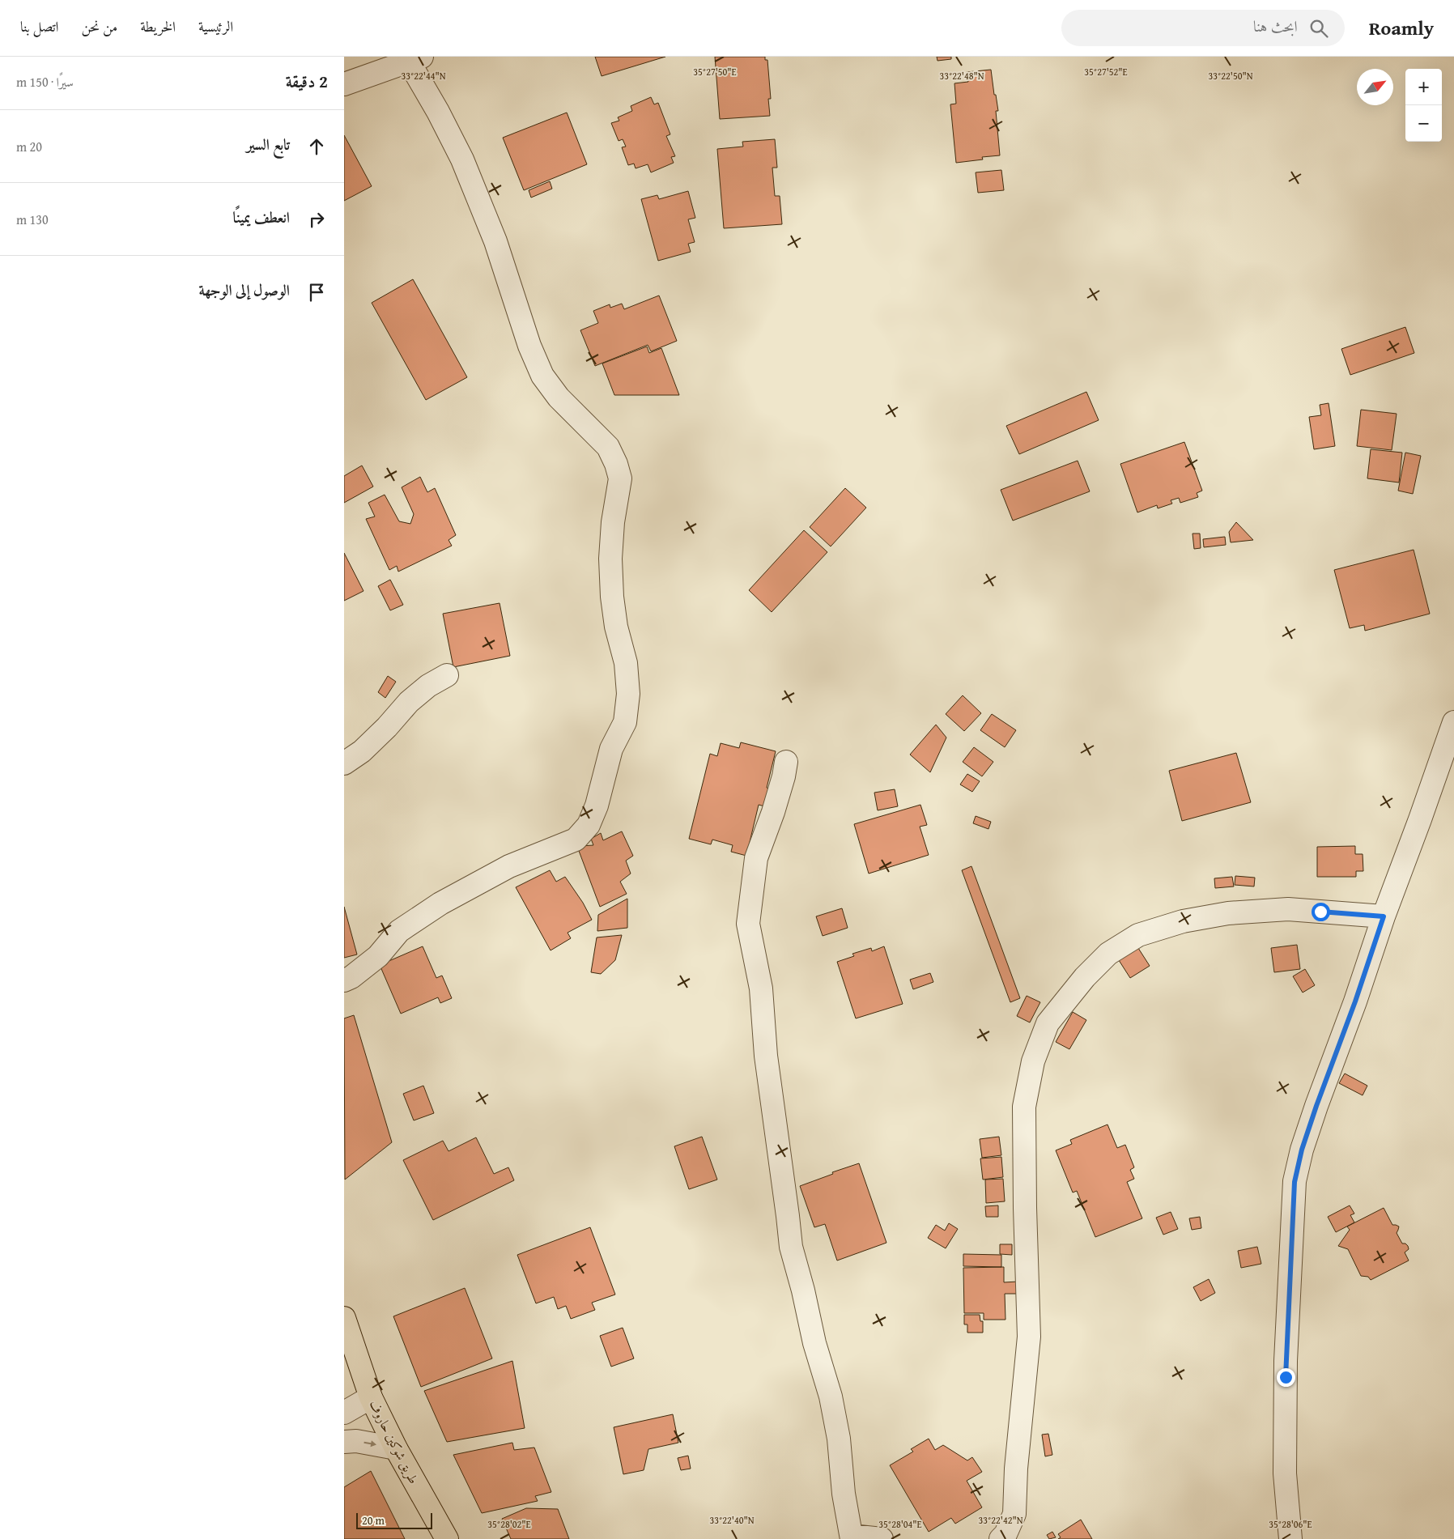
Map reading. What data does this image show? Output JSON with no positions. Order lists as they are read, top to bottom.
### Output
{
  "streets": {
    "main road": ["طريق شوكين حاروف"]
  },
  "scale_bar": "20 m",
  "north": "top right",
  "page": {
    "header": "Roamly",
    "search": "ابحث هنا",
    "nav": [
      "الرئيسية",
      "الخريطة",
      "من نحن",
      "اتصل بنا"
    ],
    "heading": ["2 دقيقة", "سيرًا · 150 m"],
    "map_buttons": ["+", "−"],
    "list": [
      ["تابع السير", "20 m"],
      ["انعطف يمينًا", "130 m"],
      "الوصول إلى الوجهة"
    ],
    "scale": "20 m"
  },
  "coordinates": [
    "35°27'50\"E",
    "35°27'52\"E",
    "33°22'44\"N",
    "33°22'48\"N",
    "33°22'50\"N",
    "33°22'40\"N",
    "33°22'42\"N",
    "35°28'02\"E",
    "35°28'04\"E",
    "35°28'06\"E"
  ]
}
